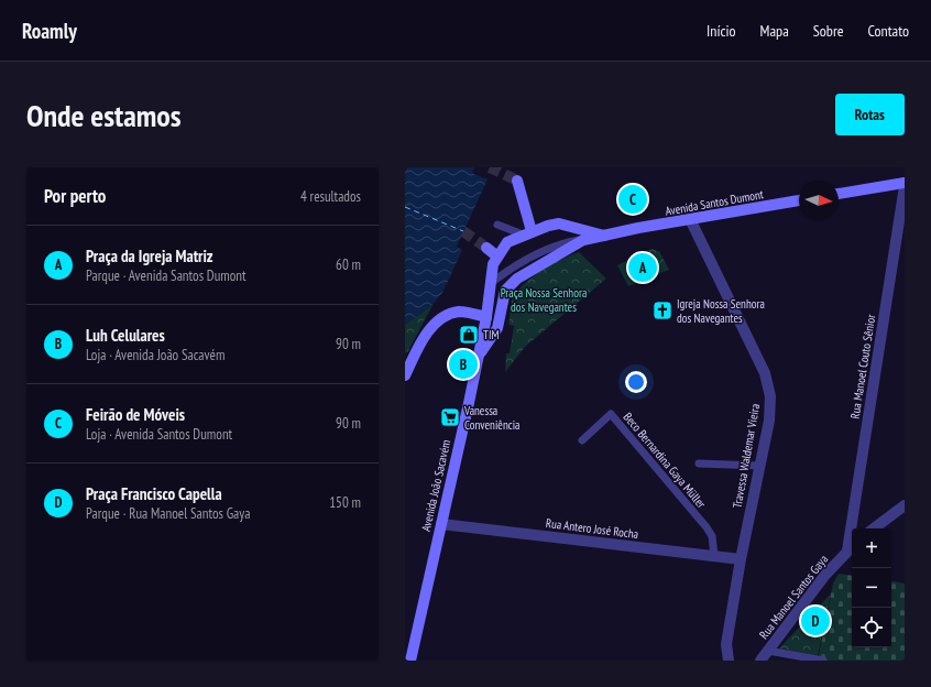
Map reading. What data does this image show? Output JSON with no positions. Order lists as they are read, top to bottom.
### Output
{
  "streets": {
    "main road": ["Avenida Santos Dumont", "Avenida João Sacavém"],
    "street": [
      "Rua Manoel Couto Sênior",
      "Travessa Waldemar Vieira",
      "Rua Antero José Rocha",
      "Rua Manoel Santos Gaya"
    ],
    "lane": ["Beco Bernardina Gaya Müller"]
  },
  "crossings": [
    ["Avenida Santos Dumont", "Travessa Waldemar Vieira"],
    ["Avenida Santos Dumont", "Avenida João Sacavém"],
    ["Rua Manoel Couto Sênior", "Rua Manoel Santos Gaya"],
    ["Travessa Waldemar Vieira", "Rua Antero José Rocha"],
    ["Beco Bernardina Gaya Müller", "Rua Antero José Rocha"],
    ["Avenida João Sacavém", "Rua Antero José Rocha"]
  ],
  "parks": ["Praça Nossa Senhora dos Navegantes"],
  "places": {
    "church": ["Igreja Nossa Senhora dos Navegantes"],
    "shop": ["TIM"],
    "supermarket": ["Vanessa Conveniência"]
  },
  "north": "right",
  "page": {
    "header": "Roamly",
    "nav": [
      "Início",
      "Mapa",
      "Sobre",
      "Contato"
    ],
    "buttons": "Rotas",
    "title": "Onde estamos",
    "heading": ["Por perto", "4 resultados"],
    "pins": [
      "C",
      "A",
      "B",
      "D"
    ],
    "list": [
      {
        "mark": "A",
        "name": "Praça da Igreja Matriz",
        "note": "Parque · Avenida Santos Dumont",
        "value": "60 m"
      },
      {
        "mark": "B",
        "name": "Luh Celulares",
        "note": "Loja · Avenida João Sacavém",
        "value": "90 m"
      },
      {
        "mark": "C",
        "name": "Feirão de Móveis",
        "note": "Loja · Avenida Santos Dumont",
        "value": "90 m"
      },
      {
        "mark": "D",
        "name": "Praça Francisco Capella",
        "note": "Parque · Rua Manoel Santos Gaya",
        "value": "150 m"
      }
    ],
    "map_buttons": ["+", "−"]
  }
}
